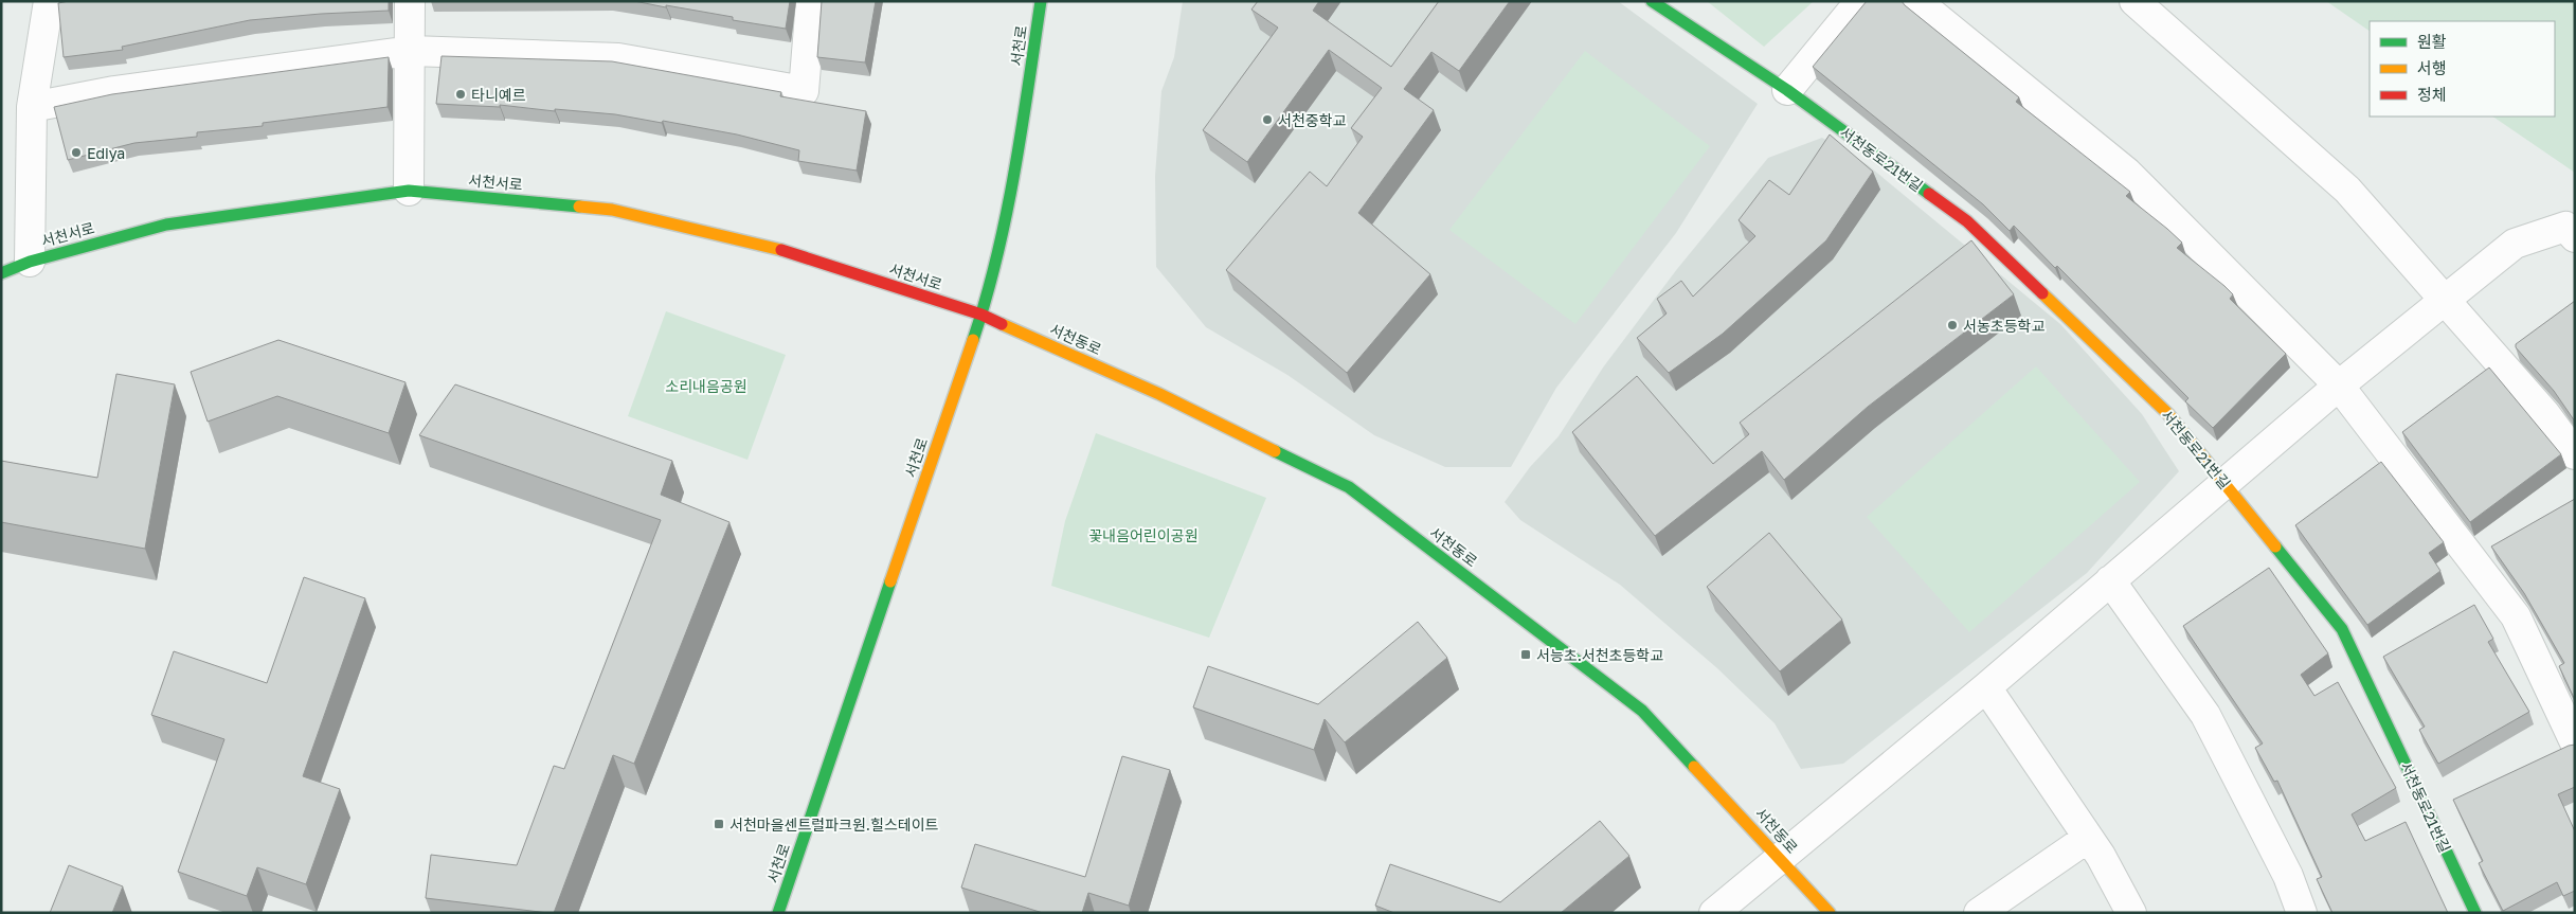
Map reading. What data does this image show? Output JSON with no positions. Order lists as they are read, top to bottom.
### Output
{
  "streets": {
    "street": [
      "서천로",
      "서천동로21번길",
      "서천서로",
      "서천동로"
    ]
  },
  "crossings": [
    ["서천로", "서천서로"],
    ["서천로", "서천동로"],
    ["서천서로", "서천동로"]
  ],
  "parks": ["소리내음공원", "꽃내음어린이공원"],
  "places": {
    "other": [
      "타니예르",
      "서천중학교",
      "Ediya",
      "서농초등학교"
    ],
    "transit": ["서능초.서천초등학교", "서천마을센트럴파크원.힐스테이트"]
  },
  "legend": ["원활", "서행", "정체"]
}
